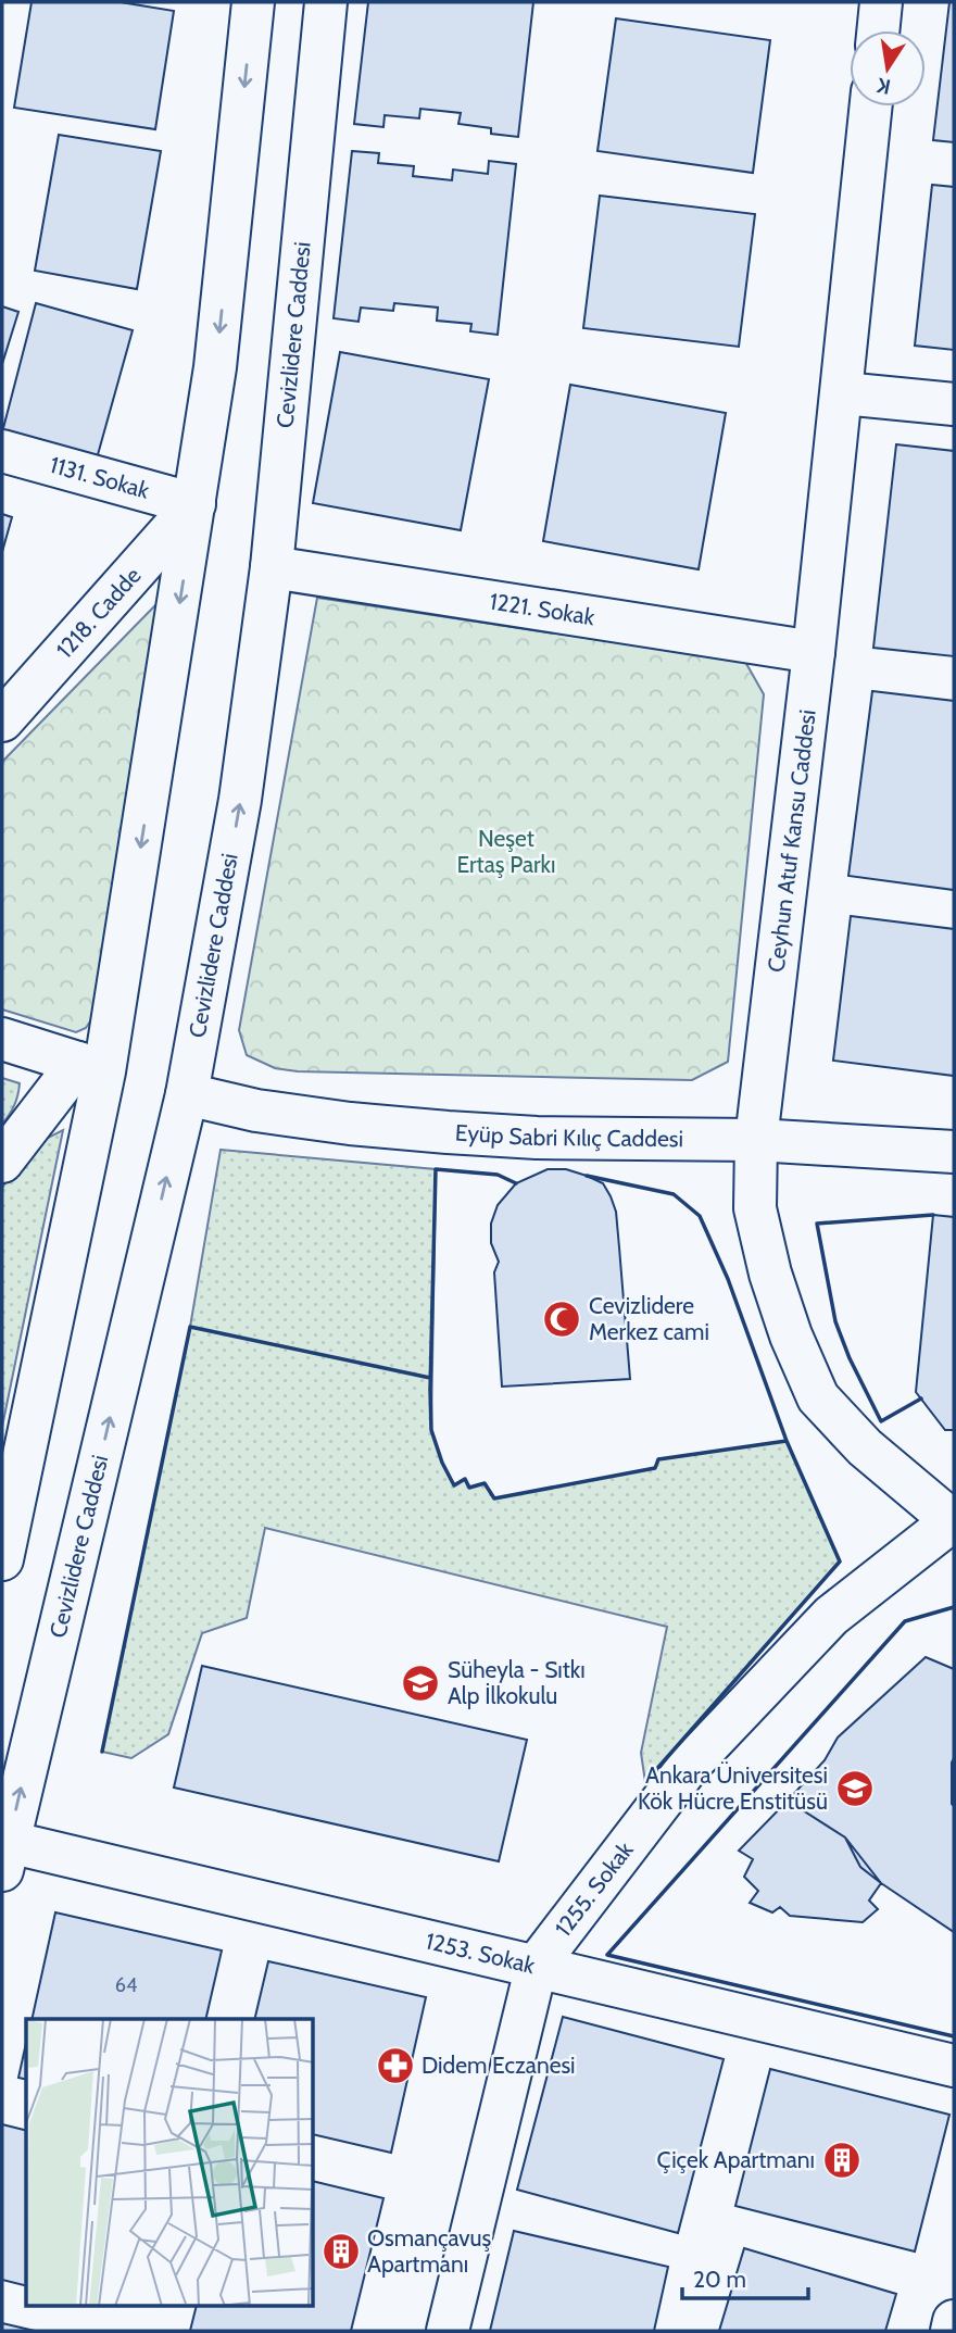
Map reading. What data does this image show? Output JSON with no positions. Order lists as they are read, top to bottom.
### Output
{
  "streets": {
    "street": [
      "Cevizlidere Caddesi",
      "1131. Sokak",
      "1221. Sokak",
      "1218. Cadde",
      "Ceyhun Atuf Kansu Caddesi",
      "Eyüp Sabri Kılıç Caddesi",
      "1255. Sokak",
      "1253. Sokak"
    ]
  },
  "crossings": [
    ["Cevizlidere Caddesi", "1221. Sokak"],
    ["Cevizlidere Caddesi", "Eyüp Sabri Kılıç Caddesi"],
    ["Cevizlidere Caddesi", "1253. Sokak"],
    ["1131. Sokak", "1218. Cadde"],
    ["1221. Sokak", "Ceyhun Atuf Kansu Caddesi"],
    ["Ceyhun Atuf Kansu Caddesi", "Eyüp Sabri Kılıç Caddesi"],
    ["Ceyhun Atuf Kansu Caddesi", "1255. Sokak"],
    ["1255. Sokak", "1253. Sokak"]
  ],
  "parks": ["Neşet Ertaş Parkı"],
  "places": {
    "mosque": ["Cevizlidere Merkez cami"],
    "school or university": ["Süheyla - Sıtkı Alp İlkokulu", "Ankara Üniversitesi Kök Hücre Enstitüsü"],
    "pharmacy": ["Didem Eczanesi"],
    "building": ["Çiçek Apartmanı", "Osmançavuş Apartmanı"]
  },
  "house_numbers": ["64"],
  "scale_bar": "20 m",
  "north": "bottom"
}
